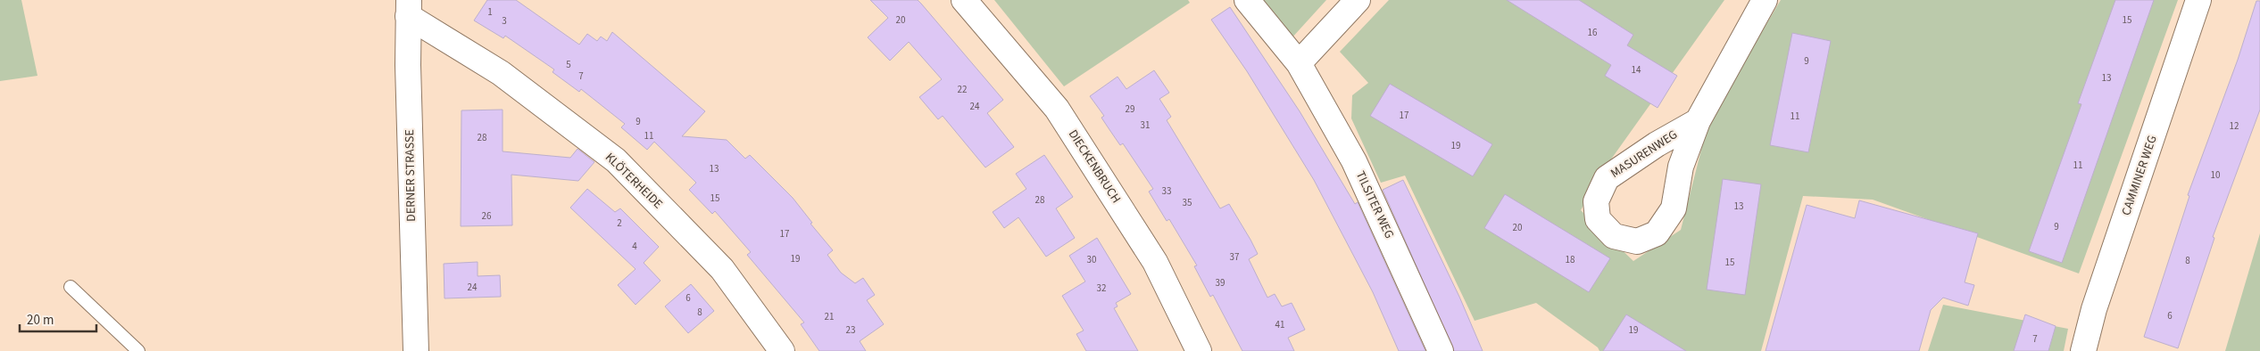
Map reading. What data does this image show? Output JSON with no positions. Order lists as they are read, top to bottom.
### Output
{
  "streets": {
    "street": [
      "MASURENWEG",
      "DIECKENBRUCH",
      "DERNER STRASSE",
      "CAMMINER WEG",
      "KLÖTERHEIDE",
      "TILSITER WEG"
    ]
  },
  "crossings": [
    ["DERNER STRASSE", "KLÖTERHEIDE"]
  ],
  "house_numbers": [
    "1",
    "20",
    "15",
    "3",
    "16",
    "9",
    "5",
    "14",
    "7",
    "13",
    "22",
    "24",
    "29",
    "17",
    "11",
    "9",
    "31",
    "12",
    "11",
    "28",
    "19",
    "11",
    "13",
    "10",
    "33",
    "15",
    "28",
    "35",
    "13",
    "26",
    "2",
    "9",
    "20",
    "17",
    "4",
    "37",
    "19",
    "30",
    "18",
    "8",
    "15",
    "39",
    "24",
    "32",
    "6",
    "8",
    "6",
    "21",
    "41",
    "23",
    "19",
    "7"
  ],
  "scale_bar": "20 m"
}
